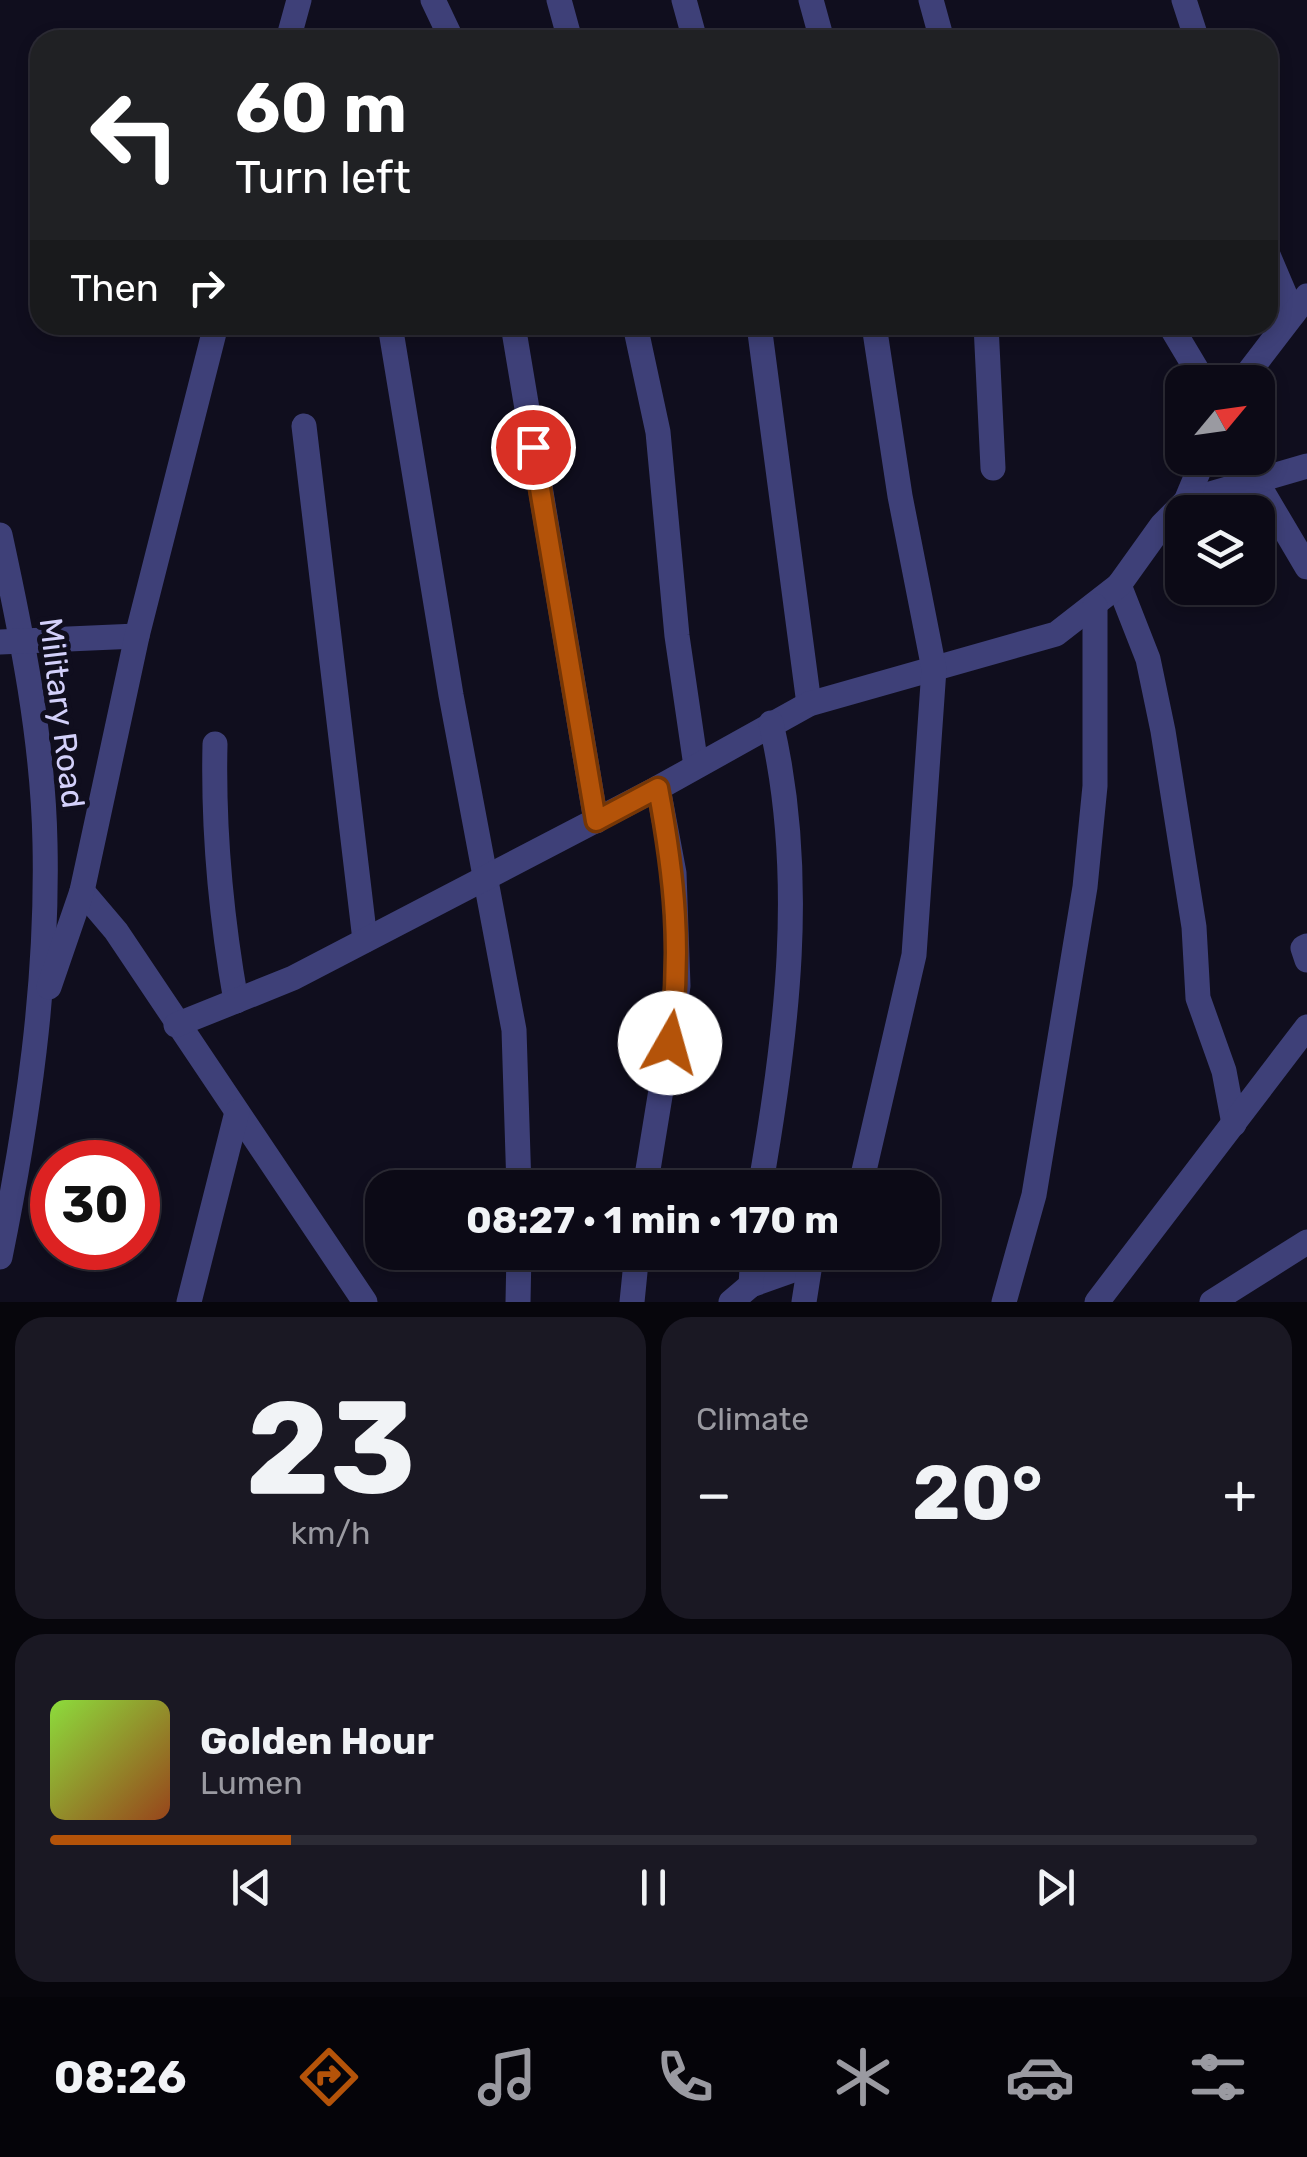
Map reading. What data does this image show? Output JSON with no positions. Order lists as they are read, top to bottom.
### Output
{
  "streets": {
    "street": ["Military Road"]
  },
  "north": "top right",
  "page": {
    "turn": ["60 m", "Turn left"],
    "then": "Then",
    "limit": "30",
    "trip": "08:27 · 1 min · 170 m",
    "tile": [
      ["23", "km/h"],
      "Climate"
    ],
    "heat": ["−", "20°", "+"],
    "song": ["Golden Hour", "Lumen"],
    "tabs": "08:26"
  }
}
